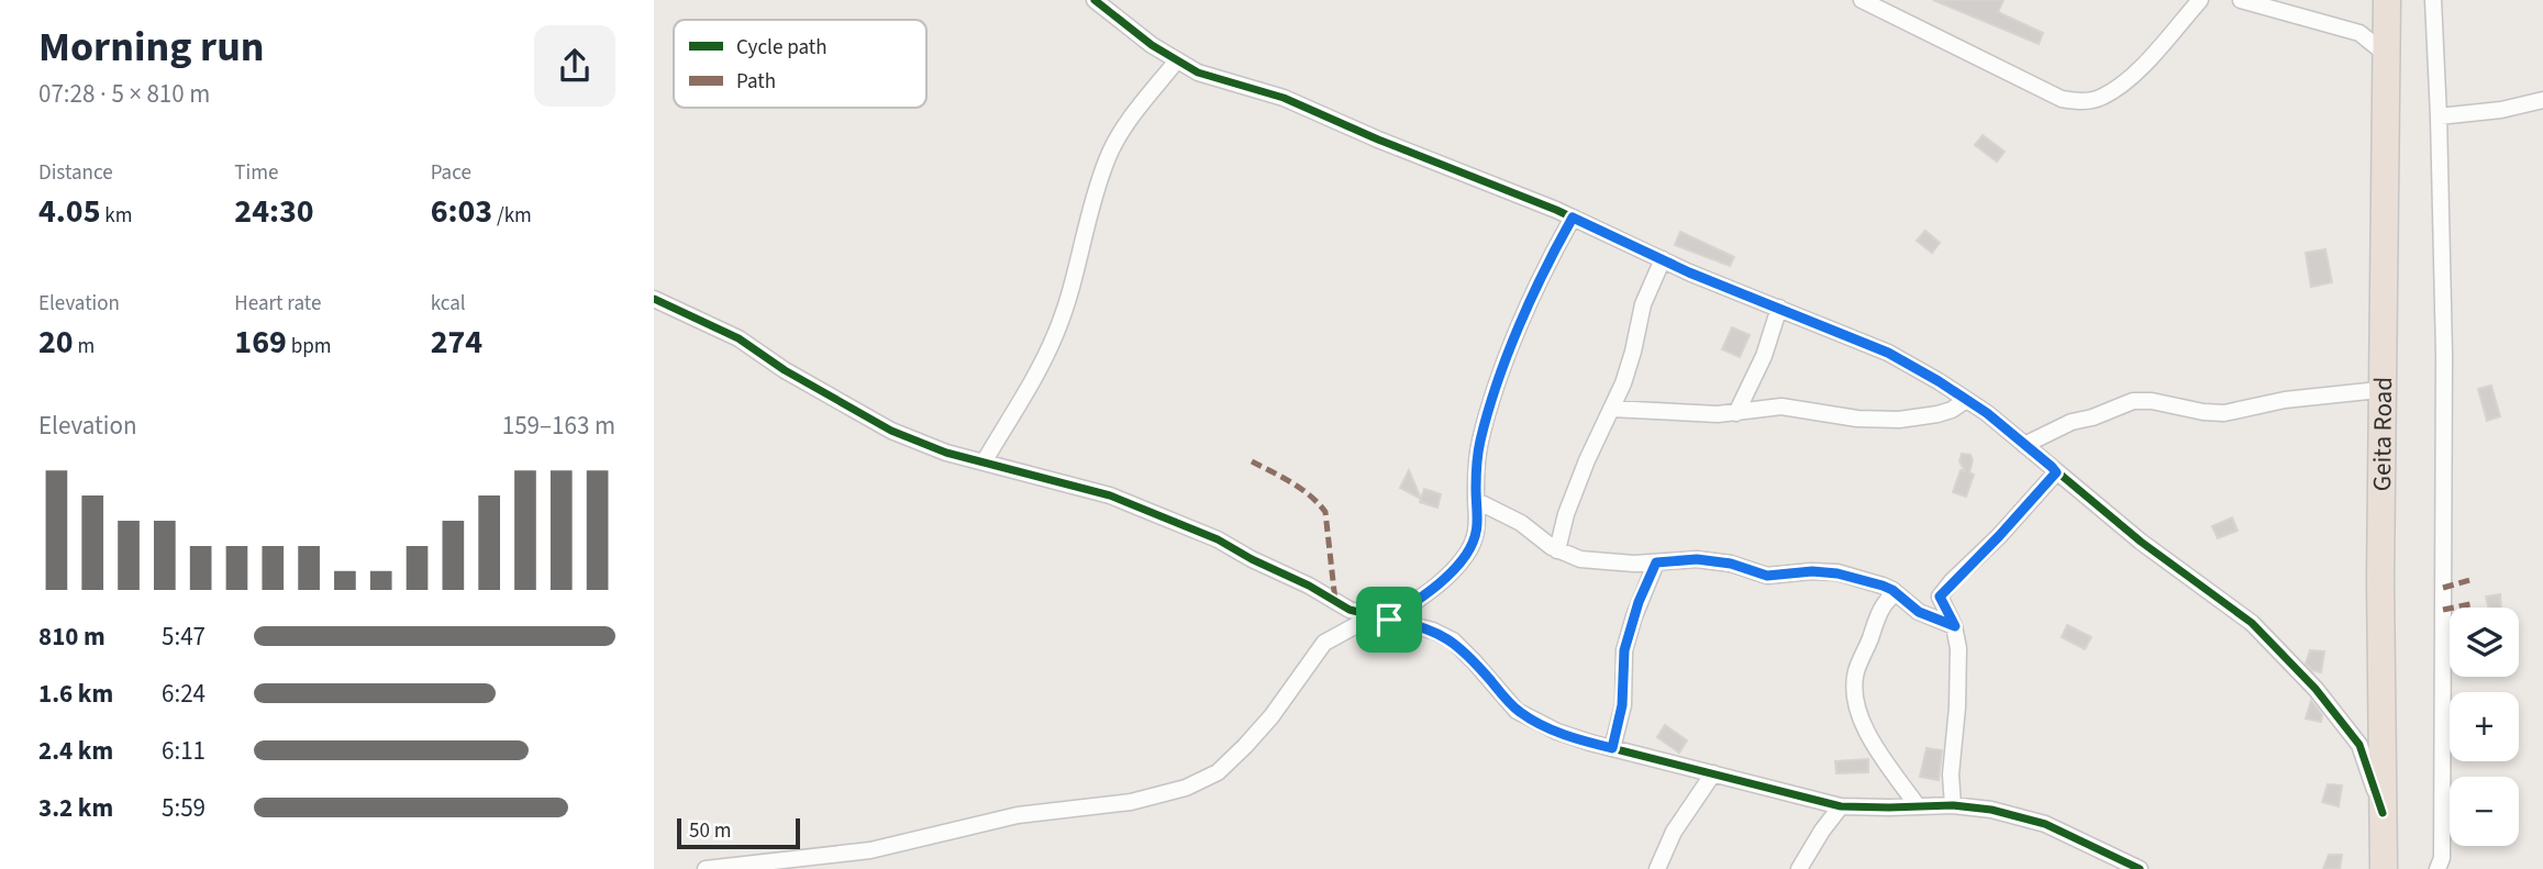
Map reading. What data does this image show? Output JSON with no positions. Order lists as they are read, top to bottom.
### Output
{
  "streets": {
    "highway": ["Geita Road"]
  },
  "legend": ["Cycle path", "Path"],
  "scale_bar": "50 m",
  "page": {
    "heading": ["Morning run", "07:28 · 5 × 810 m"],
    "stats": [
      ["Distance", "4.05 km"],
      ["Time", "24:30"],
      ["Pace", "6:03 /km"],
      ["Elevation", "20 m"],
      ["Heart rate", "169 bpm"],
      ["kcal", "274"]
    ],
    "chart": ["Elevation", "159–163 m"],
    "list": [
      {
        "name": "810 m",
        "note": "5:47"
      },
      {
        "name": "1.6 km",
        "note": "6:24"
      },
      {
        "name": "2.4 km",
        "note": "6:11"
      },
      {
        "name": "3.2 km",
        "note": "5:59"
      }
    ],
    "map_buttons": ["+", "−"],
    "scale": "50 m"
  }
}
